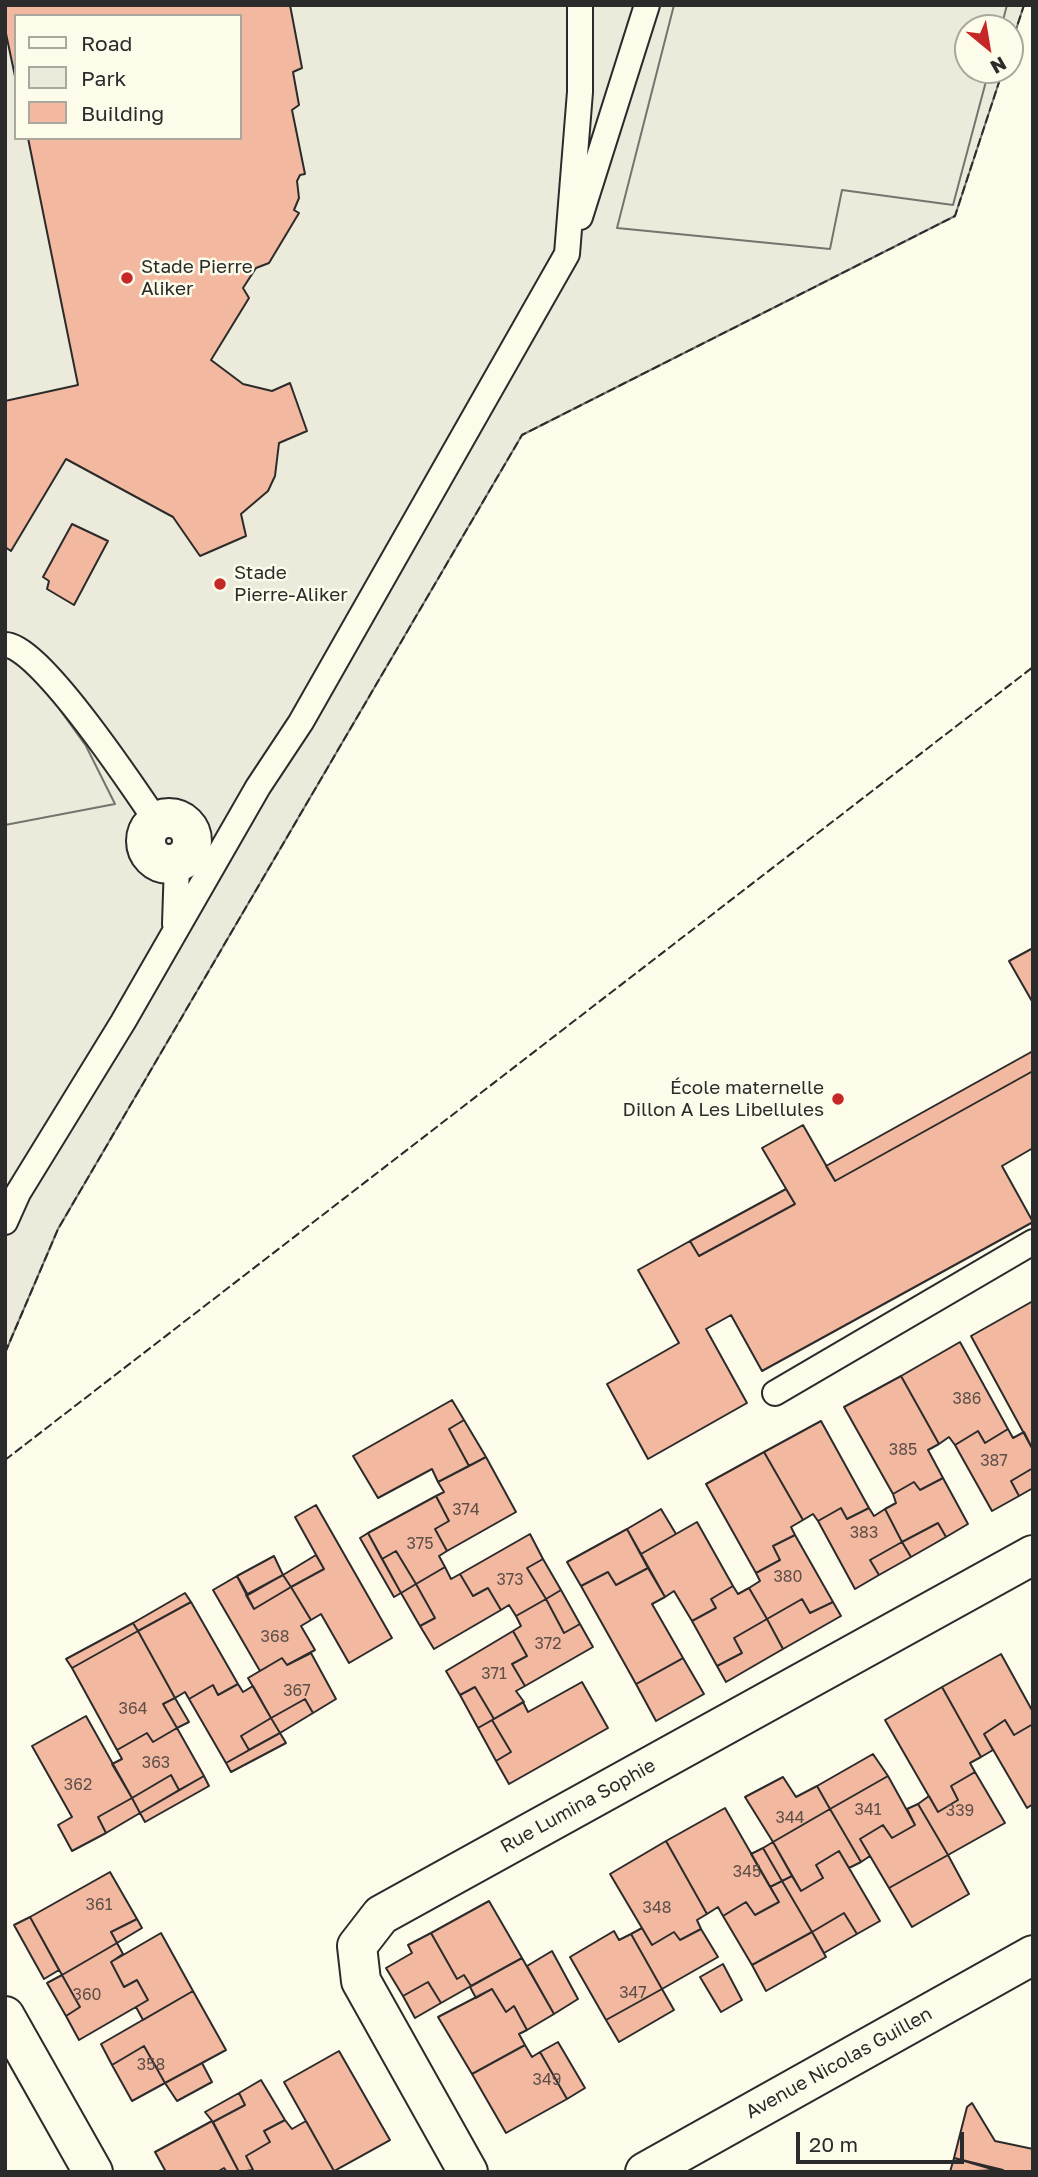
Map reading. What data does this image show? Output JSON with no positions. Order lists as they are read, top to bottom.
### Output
{
  "streets": {
    "street": ["Rue Lumina Sophie", "Avenue Nicolas Guillen"]
  },
  "places": ["Stade Pierre Aliker", "Stade Pierre-Aliker", "École maternelle Dillon A Les Libellules"],
  "house_numbers": [
    "386",
    "385",
    "387",
    "374",
    "383",
    "375",
    "380",
    "373",
    "368",
    "372",
    "371",
    "367",
    "364",
    "363",
    "362",
    "341",
    "339",
    "344",
    "345",
    "361",
    "348",
    "347",
    "360",
    "358",
    "349"
  ],
  "legend": ["Road", "Park", "Building"],
  "scale_bar": "20 m",
  "north": "bottom right"
}
